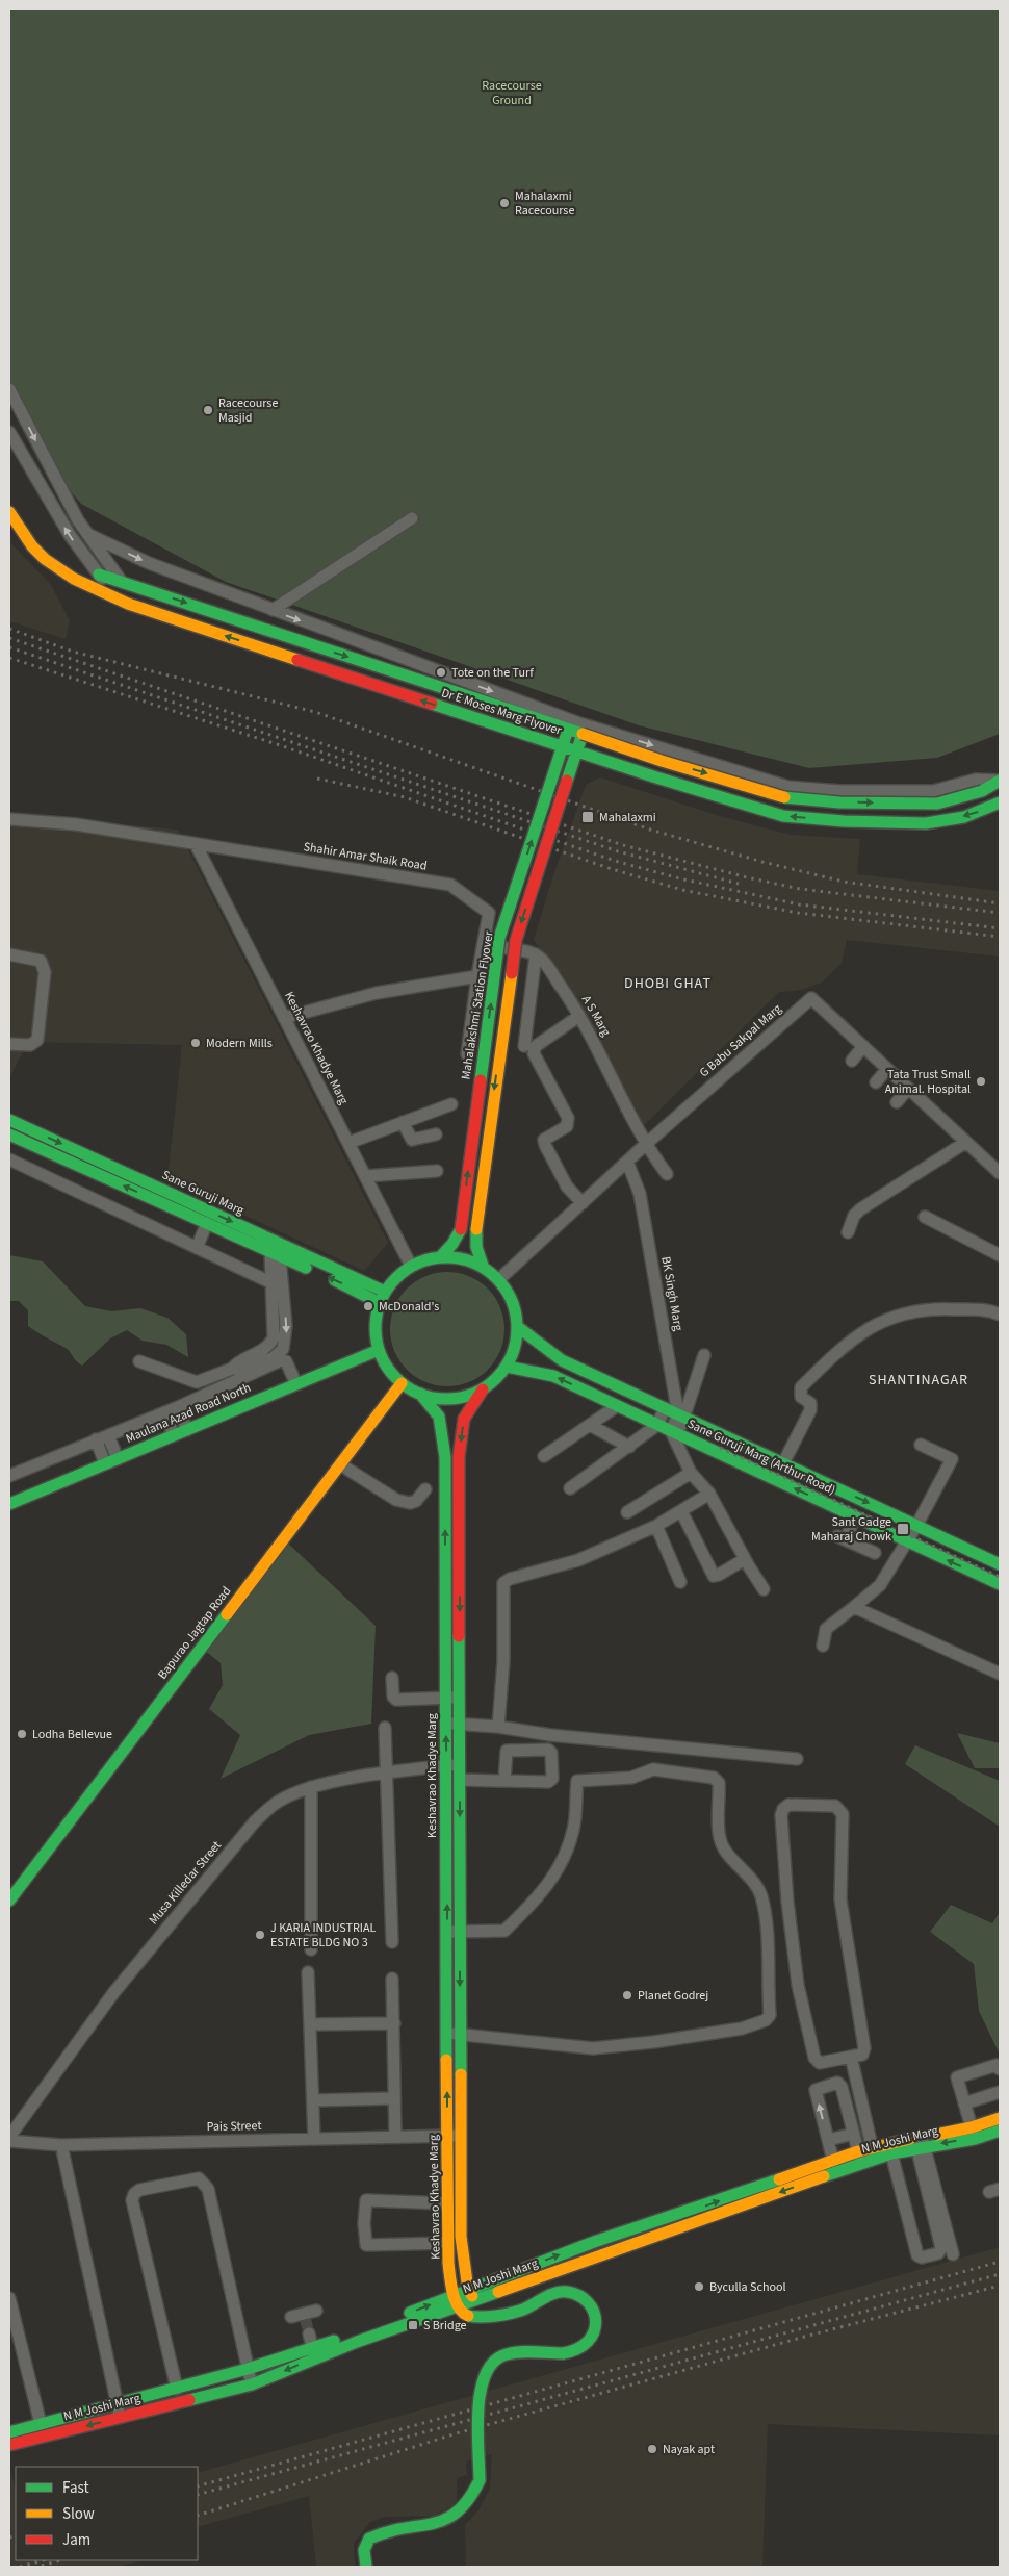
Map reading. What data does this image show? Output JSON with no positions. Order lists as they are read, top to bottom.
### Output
{
  "streets": {
    "main road": [
      "Dr E Moses Marg Flyover",
      "Mahalakshmi Station Flyover",
      "Keshavrao Khadye Marg",
      "Sane Guruji Marg",
      "Maulana Azad Road North",
      "Sane Guruji Marg (Arthur Road)",
      "Bapurao Jagtap Road",
      "N M Joshi Marg"
    ],
    "street": [
      "Shahir Amar Shaik Road",
      "A S Marg",
      "G Babu Sakpal Marg",
      "BK Singh Marg",
      "Musa Killedar Street",
      "Pais Street"
    ]
  },
  "crossings": [
    ["Dr E Moses Marg Flyover", "Mahalakshmi Station Flyover"],
    ["Shahir Amar Shaik Road", "Keshavrao Khadye Marg"],
    ["Mahalakshmi Station Flyover", "G Babu Sakpal Marg"],
    ["Mahalakshmi Station Flyover", "Keshavrao Khadye Marg"],
    ["Mahalakshmi Station Flyover", "Sane Guruji Marg"],
    ["Mahalakshmi Station Flyover", "Maulana Azad Road North"],
    ["Mahalakshmi Station Flyover", "Sane Guruji Marg (Arthur Road)"],
    ["Mahalakshmi Station Flyover", "Bapurao Jagtap Road"],
    ["A S Marg", "G Babu Sakpal Marg"],
    ["G Babu Sakpal Marg", "Keshavrao Khadye Marg"],
    ["G Babu Sakpal Marg", "Sane Guruji Marg"],
    ["G Babu Sakpal Marg", "BK Singh Marg"],
    ["G Babu Sakpal Marg", "Maulana Azad Road North"],
    ["G Babu Sakpal Marg", "Sane Guruji Marg (Arthur Road)"],
    ["G Babu Sakpal Marg", "Bapurao Jagtap Road"],
    ["Keshavrao Khadye Marg", "Sane Guruji Marg"],
    ["Keshavrao Khadye Marg", "Maulana Azad Road North"],
    ["Keshavrao Khadye Marg", "Sane Guruji Marg (Arthur Road)"],
    ["Keshavrao Khadye Marg", "Bapurao Jagtap Road"],
    ["Keshavrao Khadye Marg", "Musa Killedar Street"],
    ["Keshavrao Khadye Marg", "Pais Street"],
    ["Keshavrao Khadye Marg", "N M Joshi Marg"],
    ["Sane Guruji Marg", "Maulana Azad Road North"],
    ["Sane Guruji Marg", "Sane Guruji Marg (Arthur Road)"],
    ["Sane Guruji Marg", "Bapurao Jagtap Road"],
    ["BK Singh Marg", "Sane Guruji Marg (Arthur Road)"],
    ["Maulana Azad Road North", "Sane Guruji Marg (Arthur Road)"],
    ["Maulana Azad Road North", "Bapurao Jagtap Road"],
    ["Sane Guruji Marg (Arthur Road)", "Bapurao Jagtap Road"]
  ],
  "districts": ["DHOBI GHAT", "SHANTINAGAR"],
  "parks": ["Racecourse Ground"],
  "places": {
    "other": [
      "Mahalaxmi Racecourse",
      "Racecourse Masjid",
      "Tote on the Turf",
      "Modern Mills",
      "Tata Trust Small Animal. Hospital",
      "McDonald's",
      "Lodha Bellevue",
      "J KARIA INDUSTRIAL ESTATE BLDG NO 3",
      "Planet Godrej",
      "Byculla School",
      "Nayak apt"
    ],
    "transit": ["Mahalaxmi", "Sant Gadge Maharaj Chowk", "S Bridge"]
  },
  "legend": ["Fast", "Slow", "Jam"]
}
